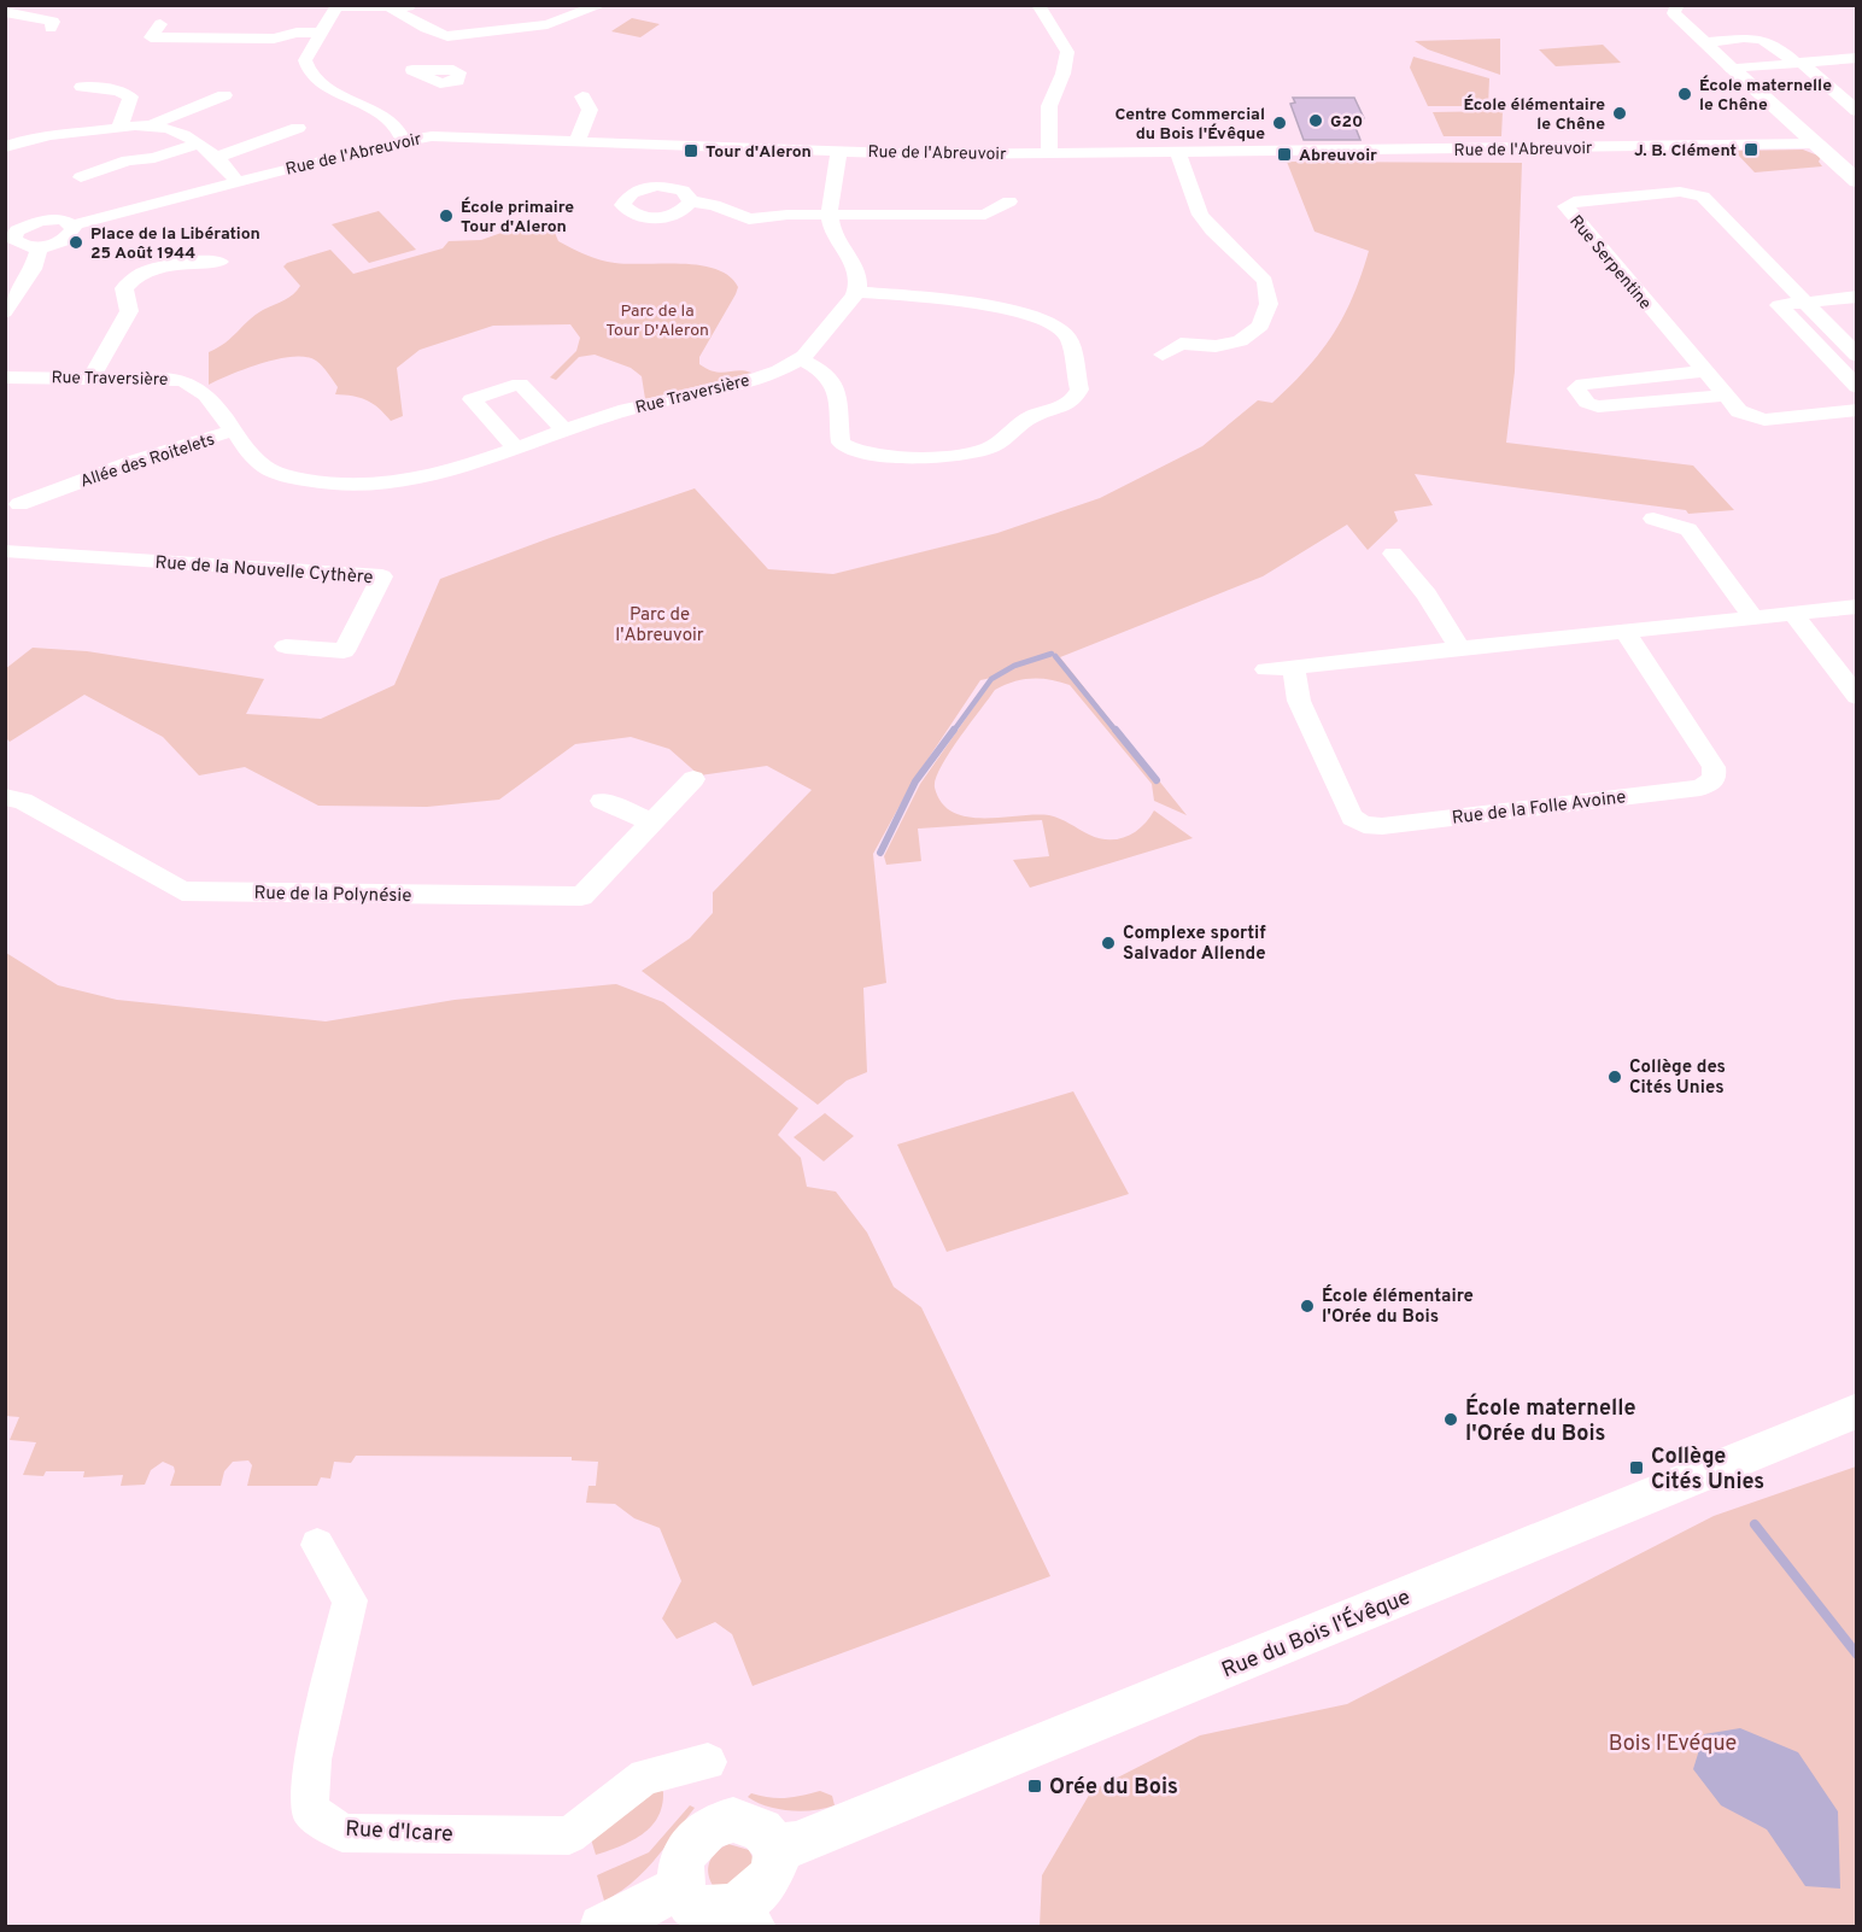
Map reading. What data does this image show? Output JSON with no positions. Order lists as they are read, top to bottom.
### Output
{
  "streets": {
    "street": [
      "Rue de l'Abreuvoir",
      "Rue Serpentine",
      "Rue Traversière",
      "Allée des Roitelets",
      "Rue de la Nouvelle Cythère",
      "Rue de la Folle Avoine",
      "Rue de la Polynésie",
      "Rue du Bois l'Évêque",
      "Rue d'Icare"
    ]
  },
  "crossings": [
    ["Rue Traversière", "Allée des Roitelets"]
  ],
  "parks": ["Parc de la Tour D'Aleron", "Parc de l'Abreuvoir", "Bois l'Evéque"],
  "places": {
    "other": [
      "École maternelle le Chêne",
      "École élémentaire le Chêne",
      "G20",
      "Centre Commercial du Bois l'Évêque",
      "École primaire Tour d'Aleron",
      "Place de la Libération 25 Août 1944",
      "Complexe sportif Salvador Allende",
      "Collège des Cités Unies",
      "École élémentaire l'Orée du Bois",
      "École maternelle l'Orée du Bois"
    ],
    "transit": [
      "J. B. Clément",
      "Tour d'Aleron",
      "Abreuvoir",
      "Collège Cités Unies",
      "Orée du Bois"
    ]
  }
}
